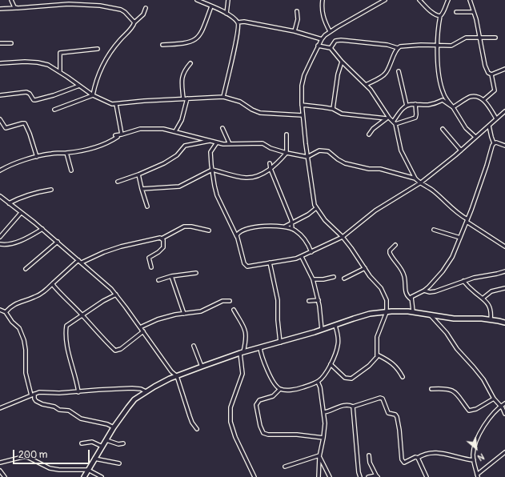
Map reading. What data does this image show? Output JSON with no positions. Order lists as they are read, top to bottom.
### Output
{
  "scale_bar": "200 m",
  "north": "bottom right"
}
